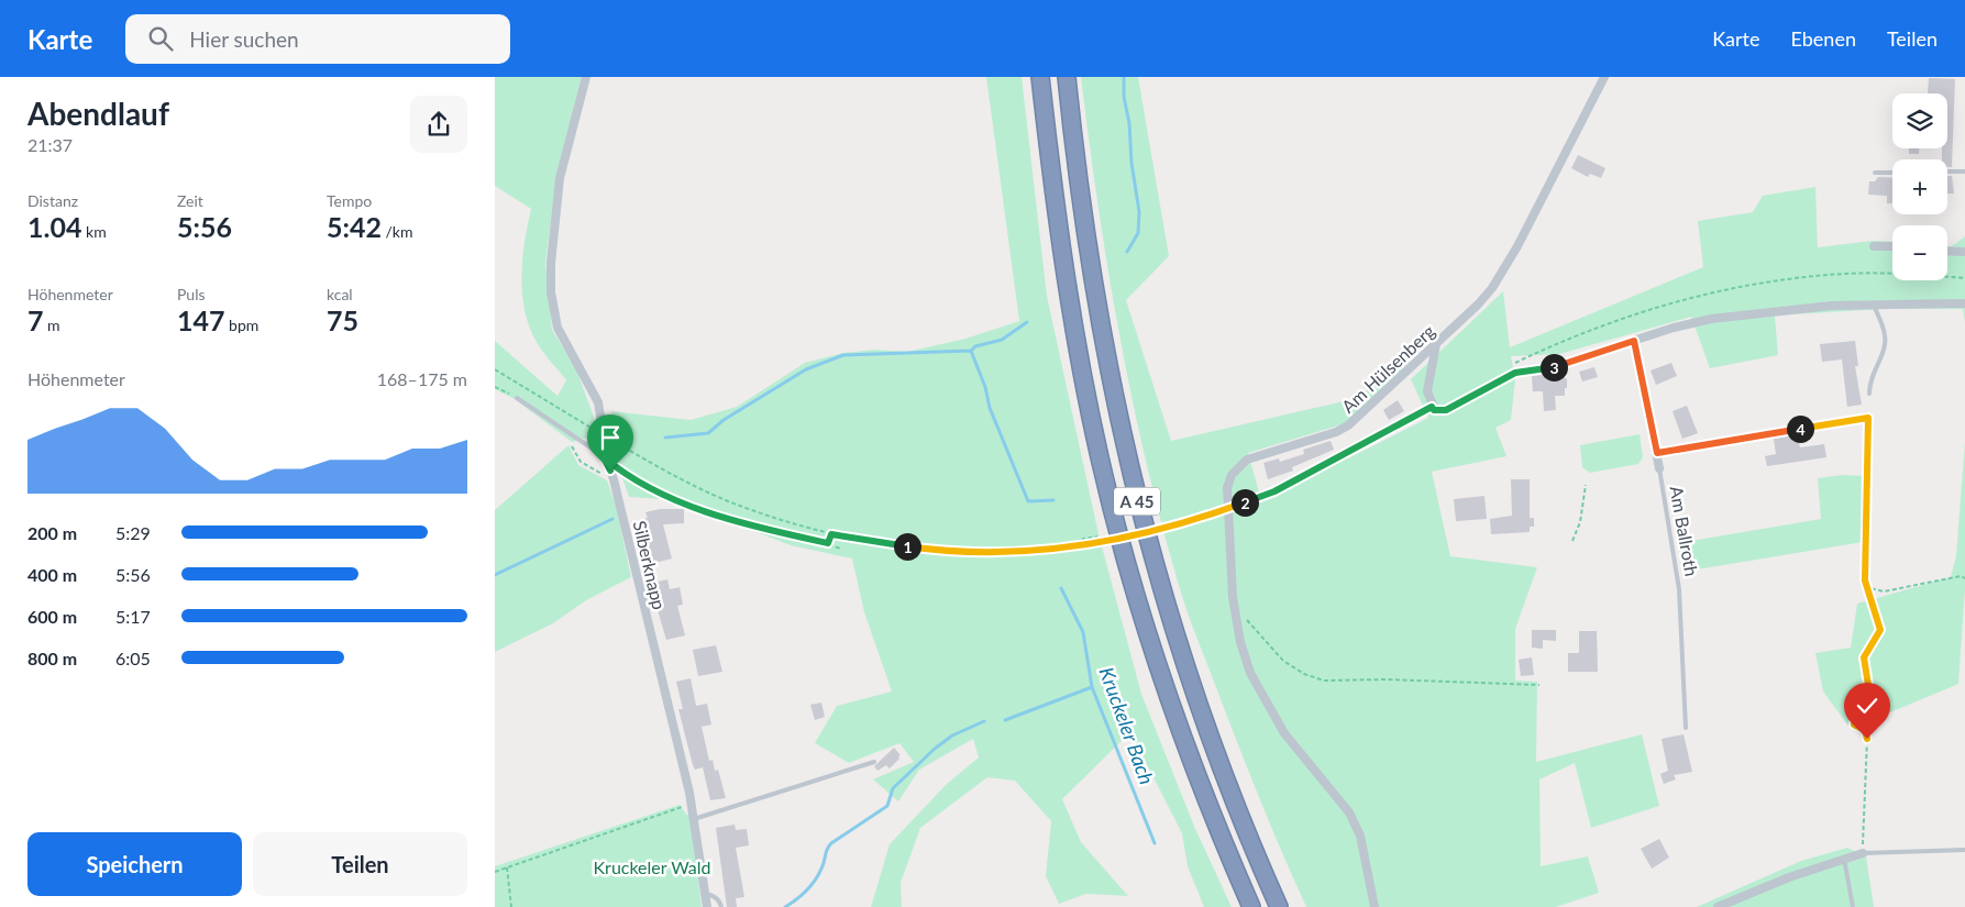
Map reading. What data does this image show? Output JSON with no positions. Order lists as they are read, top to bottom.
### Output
{
  "streets": {
    "highway": ["A 45"],
    "street": ["Am Hülsenberg", "Am Ballroth", "Silberknapp"]
  },
  "water": ["Kruckeler Bach"],
  "parks": ["Kruckeler Wald"],
  "page": {
    "header": "Karte",
    "search": "Hier suchen",
    "nav": ["Karte", "Ebenen", "Teilen"],
    "heading": ["Abendlauf", "21:37"],
    "map_buttons": ["+", "−"],
    "stats": [
      ["Distanz", "1.04 km"],
      ["Zeit", "5:56"],
      ["Tempo", "5:42 /km"],
      ["Höhenmeter", "7 m"],
      ["Puls", "147 bpm"],
      ["kcal", "75"]
    ],
    "pins": [
      "3",
      "4",
      "2",
      "1"
    ],
    "chart": ["Höhenmeter", "168–175 m"],
    "list": [
      {
        "name": "200 m",
        "note": "5:29"
      },
      {
        "name": "400 m",
        "note": "5:56"
      },
      {
        "name": "600 m",
        "note": "5:17"
      },
      {
        "name": "800 m",
        "note": "6:05"
      }
    ],
    "buttons": ["Speichern", "Teilen"]
  }
}
